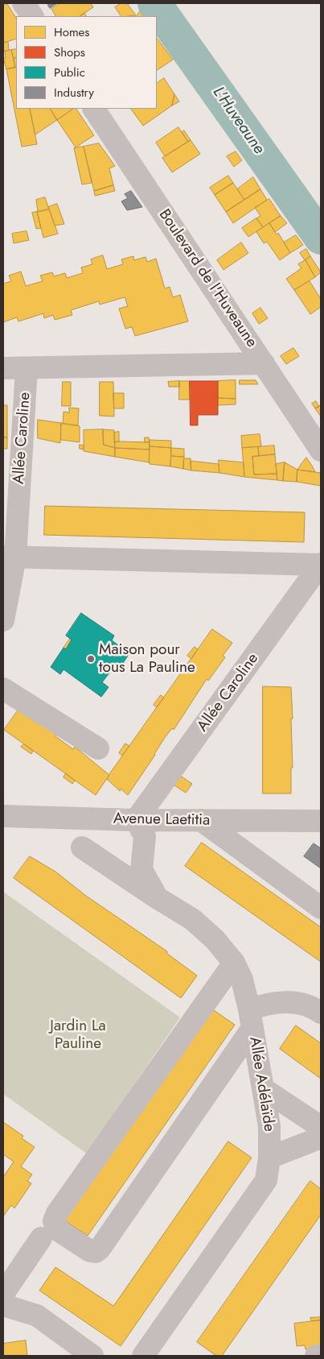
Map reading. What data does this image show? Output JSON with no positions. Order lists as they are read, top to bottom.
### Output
{
  "streets": {
    "street": [
      "Boulevard de l'Huveaune",
      "Allée Caroline",
      "Avenue Laetitia",
      "Allée Adélaïde"
    ]
  },
  "crossings": [
    ["Allée Caroline", "Avenue Laetitia"],
    ["Allée Caroline", "Allée Adélaïde"],
    ["Avenue Laetitia", "Allée Adélaïde"]
  ],
  "water": ["L'Huveaune"],
  "parks": ["Jardin La Pauline"],
  "places": ["Maison pour tous La Pauline"],
  "legend": [
    "Homes",
    "Shops",
    "Public",
    "Industry"
  ]
}
